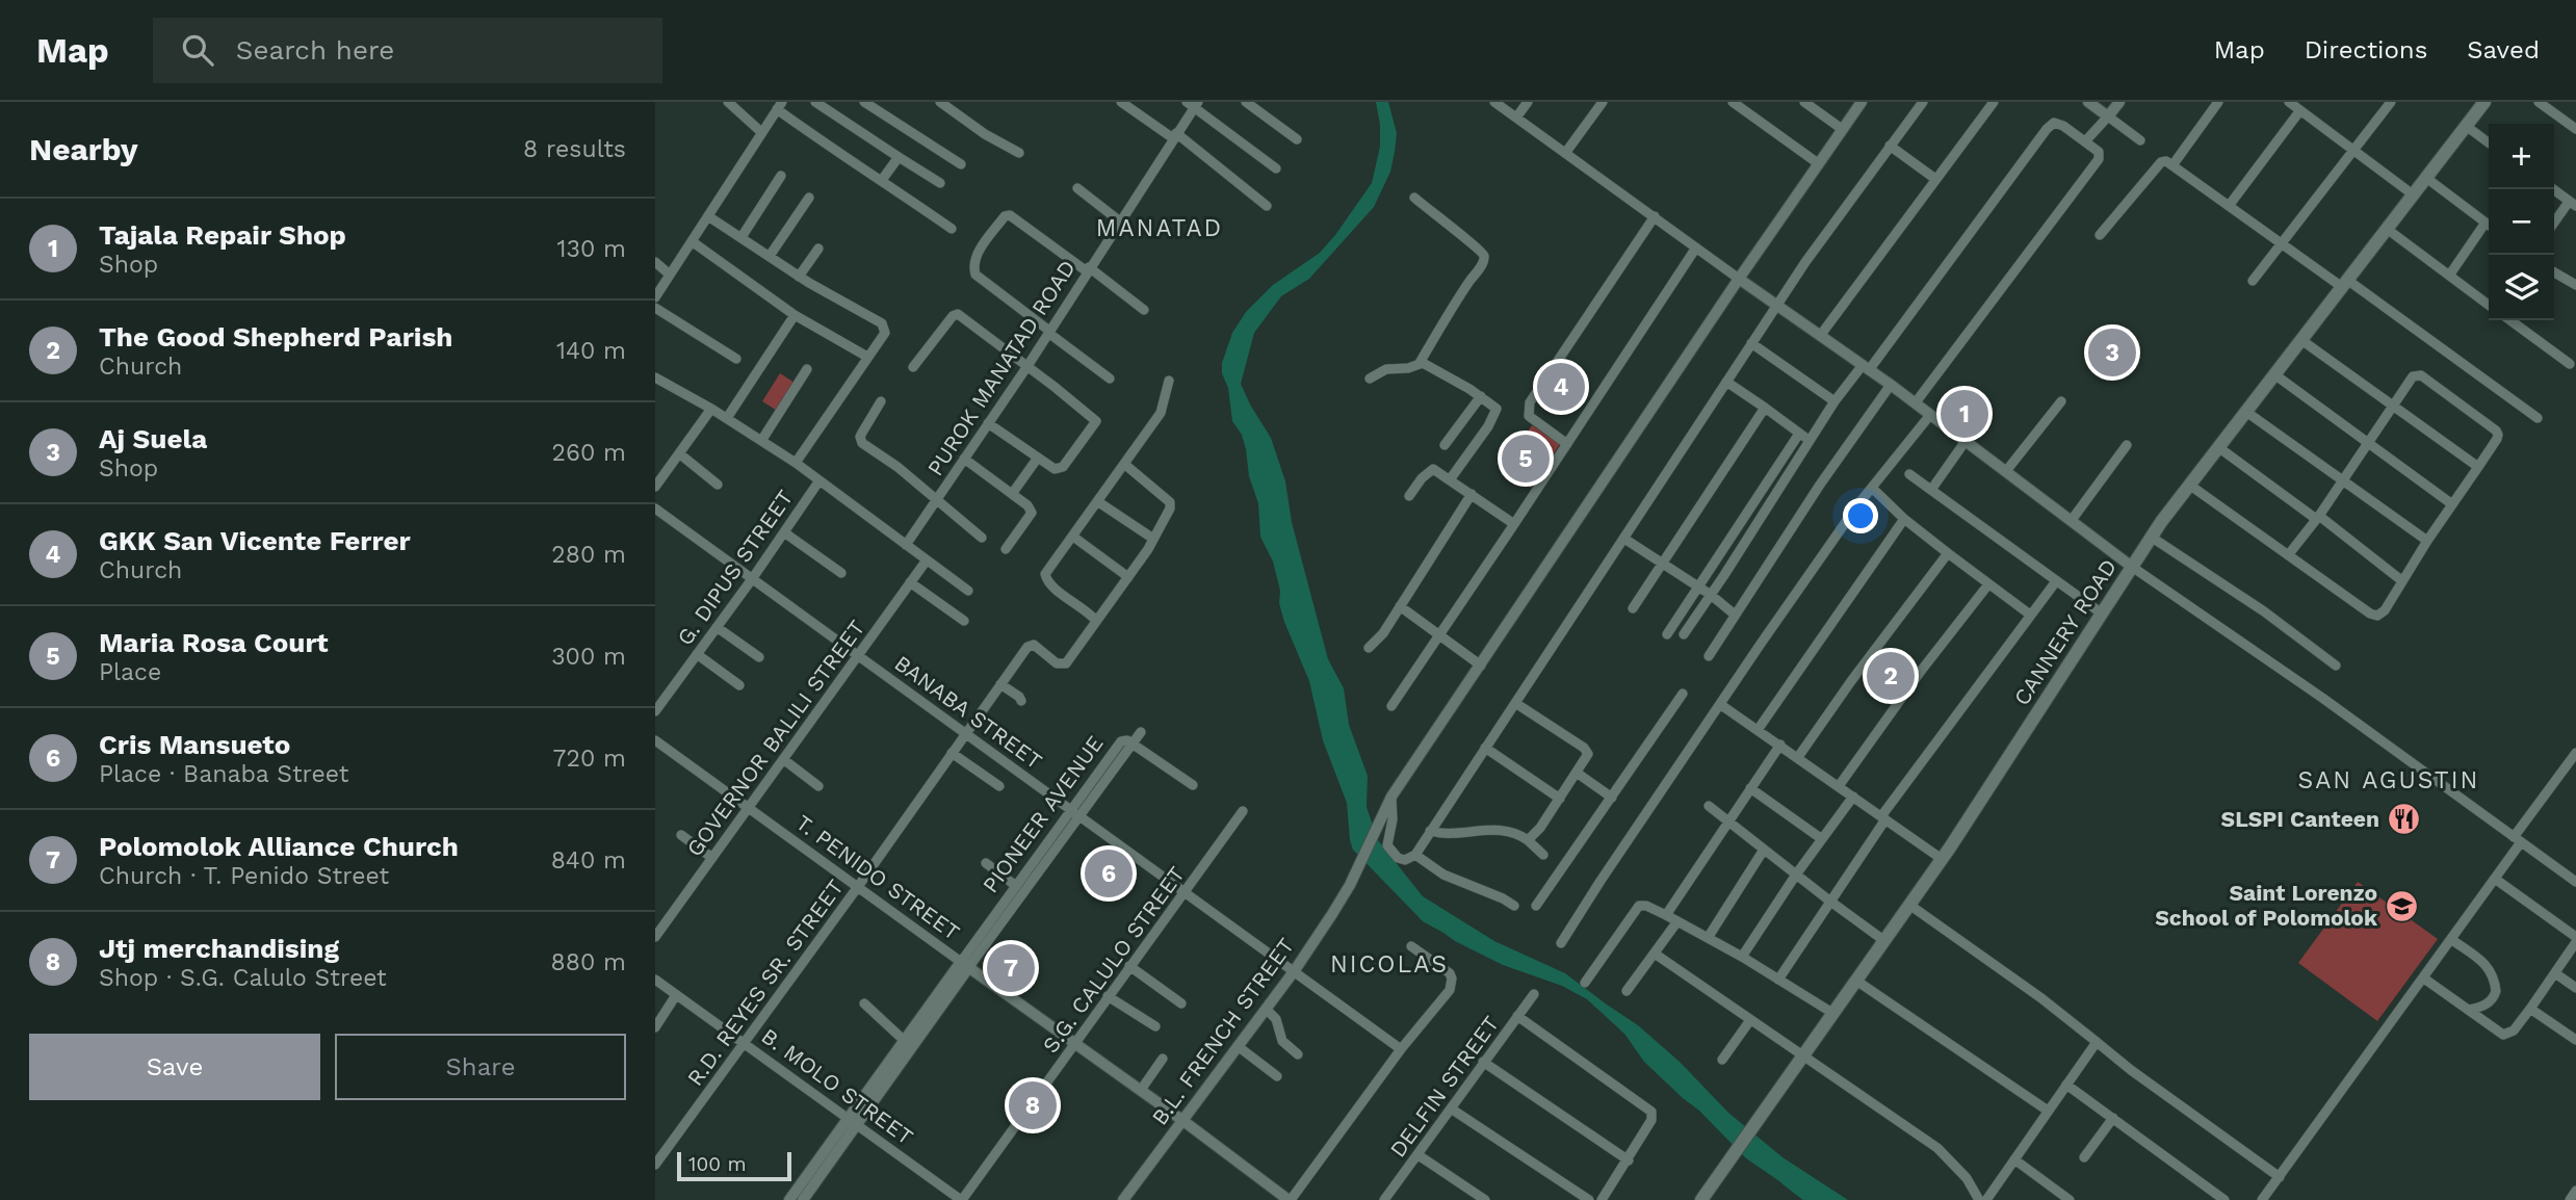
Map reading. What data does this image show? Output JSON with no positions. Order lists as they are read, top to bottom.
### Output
{
  "streets": {
    "main road": ["CANNERY ROAD"],
    "street": [
      "PUROK MANATAD ROAD",
      "G. DIPUS STREET",
      "BANABA STREET",
      "GOVERNOR BALILI STREET",
      "PIONEER AVENUE",
      "T. PENIDO STREET",
      "S.G. CALULO STREET",
      "R.D. REYES SR. STREET",
      "B.L. FRENCH STREET",
      "B. MOLO STREET",
      "DELFIN STREET"
    ]
  },
  "crossings": [
    ["G. DIPUS STREET", "BANABA STREET"],
    ["BANABA STREET", "GOVERNOR BALILI STREET"],
    ["BANABA STREET", "PIONEER AVENUE"],
    ["BANABA STREET", "S.G. CALULO STREET"],
    ["BANABA STREET", "R.D. REYES SR. STREET"],
    ["BANABA STREET", "B.L. FRENCH STREET"],
    ["GOVERNOR BALILI STREET", "T. PENIDO STREET"],
    ["PIONEER AVENUE", "T. PENIDO STREET"],
    ["PIONEER AVENUE", "B. MOLO STREET"],
    ["T. PENIDO STREET", "S.G. CALULO STREET"],
    ["T. PENIDO STREET", "R.D. REYES SR. STREET"],
    ["T. PENIDO STREET", "B.L. FRENCH STREET"],
    ["S.G. CALULO STREET", "B. MOLO STREET"],
    ["R.D. REYES SR. STREET", "B. MOLO STREET"]
  ],
  "districts": ["MANATAD", "SAN AGUSTIN", "NICOLAS"],
  "places": {
    "restaurant": ["SLSPI Canteen"],
    "school or university": ["Saint Lorenzo School of Polomolok"]
  },
  "scale_bar": "100 m",
  "page": {
    "header": "Map",
    "search": "Search here",
    "nav": ["Map", "Directions", "Saved"],
    "heading": ["Nearby", "8 results"],
    "map_buttons": ["+", "−"],
    "list": [
      {
        "mark": "1",
        "name": "Tajala Repair Shop",
        "note": "Shop",
        "value": "130 m"
      },
      {
        "mark": "2",
        "name": "The Good Shepherd Parish",
        "note": "Church",
        "value": "140 m"
      },
      {
        "mark": "3",
        "name": "Aj Suela",
        "note": "Shop",
        "value": "260 m"
      },
      {
        "mark": "4",
        "name": "GKK San Vicente Ferrer",
        "note": "Church",
        "value": "280 m"
      },
      {
        "mark": "5",
        "name": "Maria Rosa Court",
        "note": "Place",
        "value": "300 m"
      },
      {
        "mark": "6",
        "name": "Cris Mansueto",
        "note": "Place · Banaba Street",
        "value": "720 m"
      },
      {
        "mark": "7",
        "name": "Polomolok Alliance Church",
        "note": "Church · T. Penido Street",
        "value": "840 m"
      },
      {
        "mark": "8",
        "name": "Jtj merchandising",
        "note": "Shop · S.G. Calulo Street",
        "value": "880 m"
      }
    ],
    "pins": [
      "3",
      "4",
      "1",
      "5",
      "2",
      "6",
      "7",
      "8"
    ],
    "buttons": ["Save", "Share"],
    "scale": "100 m"
  }
}
